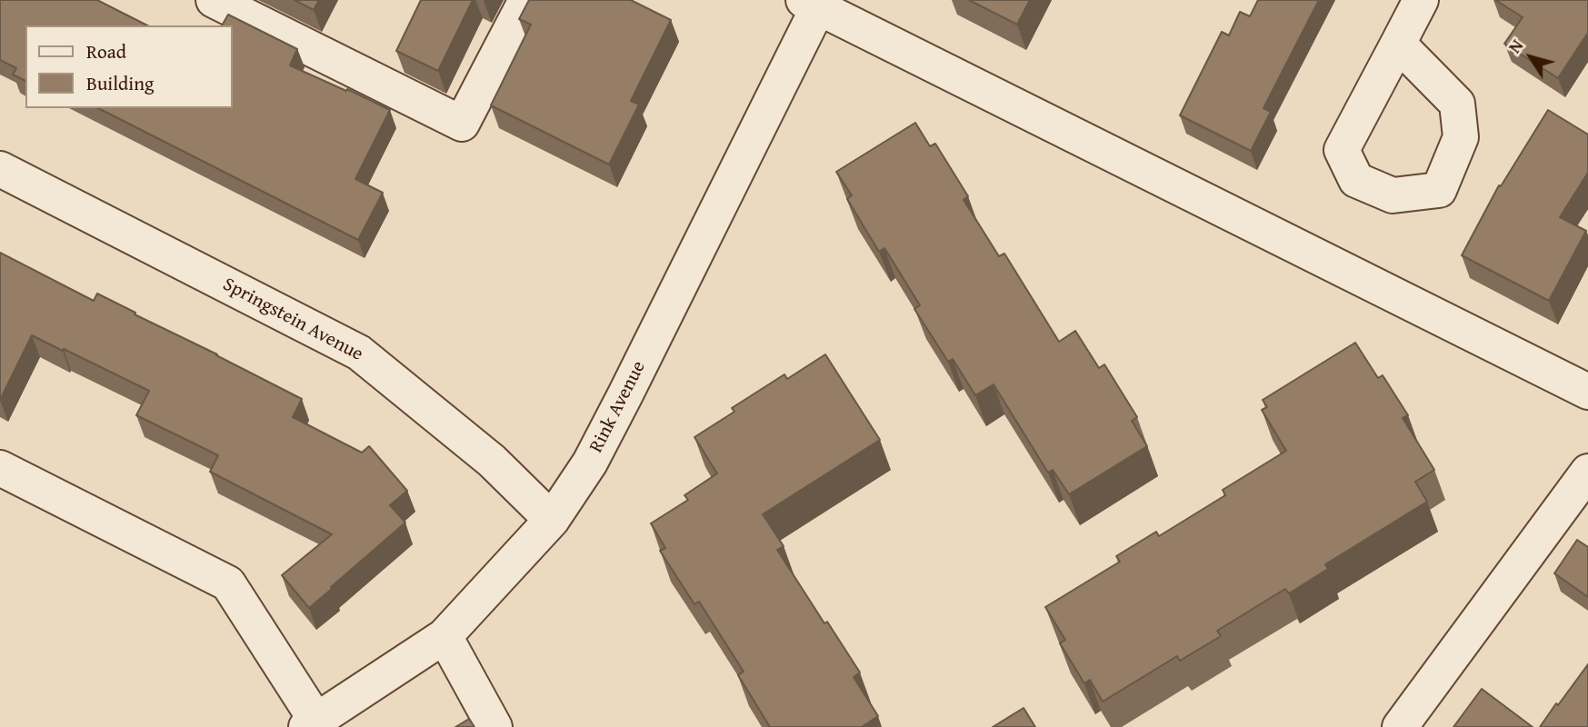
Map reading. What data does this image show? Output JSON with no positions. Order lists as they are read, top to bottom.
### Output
{
  "streets": {
    "street": ["Springstein Avenue", "Rink Avenue"]
  },
  "crossings": [
    ["Springstein Avenue", "Rink Avenue"]
  ],
  "legend": ["Road", "Building"],
  "north": "top left"
}
